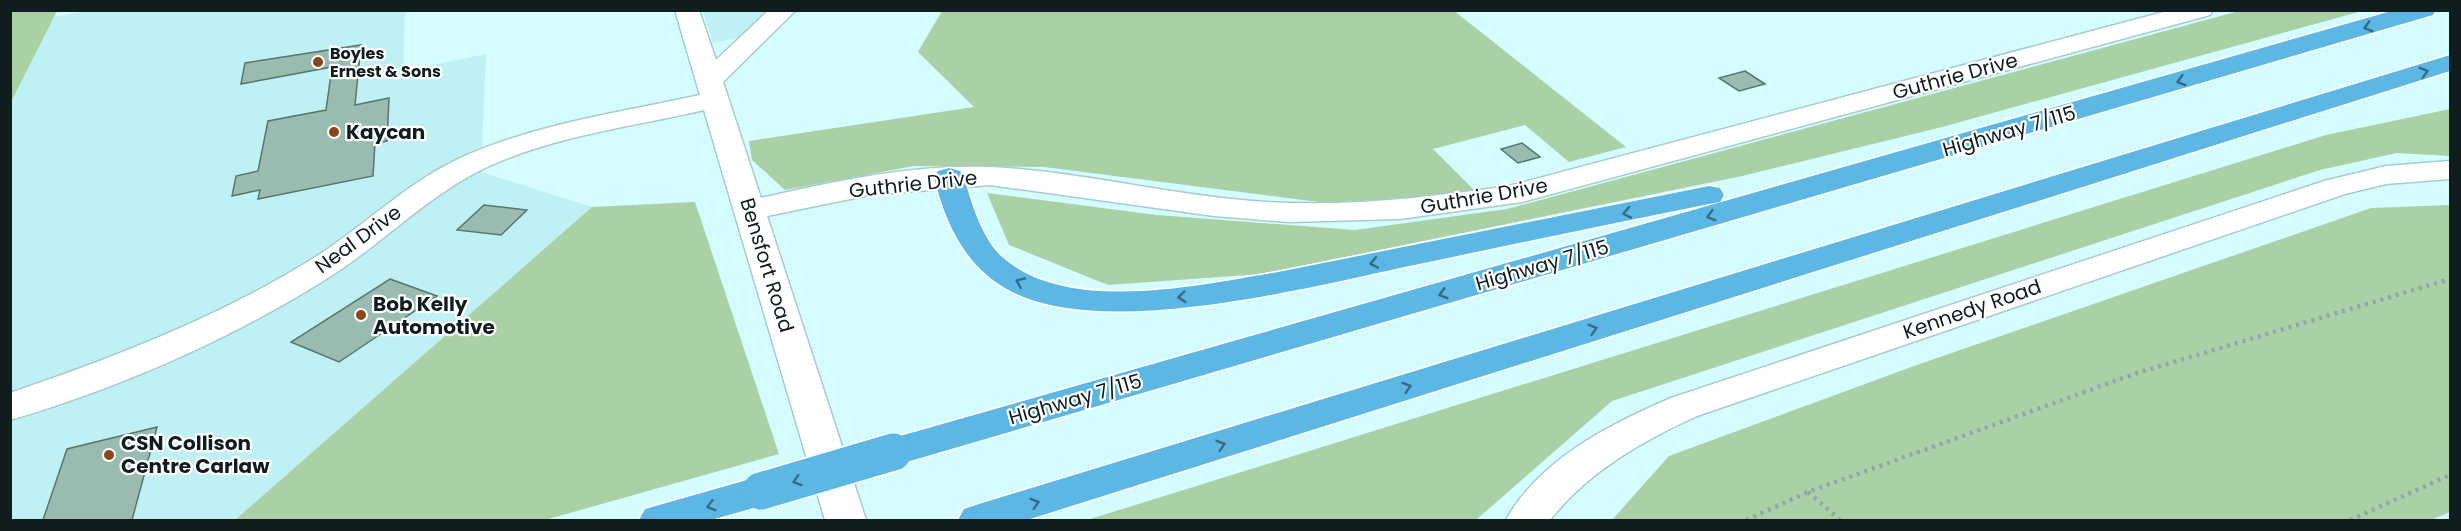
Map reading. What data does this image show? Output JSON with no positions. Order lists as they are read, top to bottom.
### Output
{
  "streets": {
    "highway": ["Highway 7/115"],
    "street": [
      "Guthrie Drive",
      "Neal Drive",
      "Bensfort Road",
      "Kennedy Road"
    ]
  },
  "crossings": [
    ["Guthrie Drive", "Bensfort Road"],
    ["Neal Drive", "Bensfort Road"]
  ],
  "places": [
    "Boyles Ernest & Sons",
    "Kaycan",
    "Bob Kelly Automotive",
    "CSN Collison Centre Carlaw"
  ]
}
